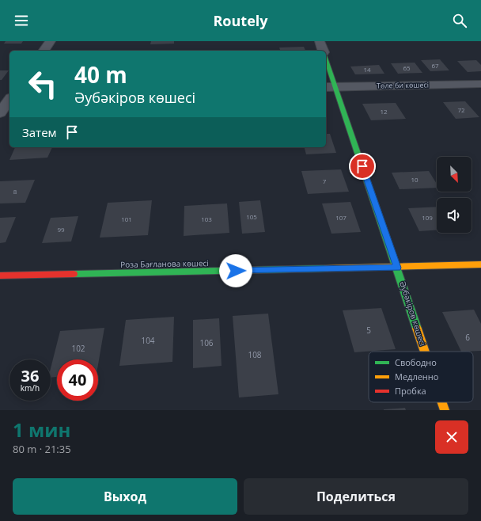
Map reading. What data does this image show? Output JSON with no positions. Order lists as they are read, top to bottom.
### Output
{
  "streets": {
    "street": ["Төле би көшесі", "Роза Бағланова көшесі", "Әубәкіров көшесі"]
  },
  "crossings": [
    ["Төле би көшесі", "Әубәкіров көшесі"],
    ["Роза Бағланова көшесі", "Әубәкіров көшесі"]
  ],
  "house_numbers": [
    "67",
    "65",
    "14",
    "72",
    "12",
    "10",
    "7",
    "8",
    "105",
    "107",
    "109",
    "101",
    "103",
    "99",
    "5",
    "6",
    "104",
    "106",
    "102",
    "108"
  ],
  "legend": ["Свободно", "Медленно", "Пробка"],
  "north": "bottom right",
  "page": {
    "header": "Routely",
    "turn": ["40 m", "Әубәкіров көшесі"],
    "then": "Затем",
    "speed": "36 km/h",
    "limit": "40",
    "heading": ["1 мин", "80 m · 21:35"],
    "buttons": ["Выход", "Поделиться"]
  }
}
